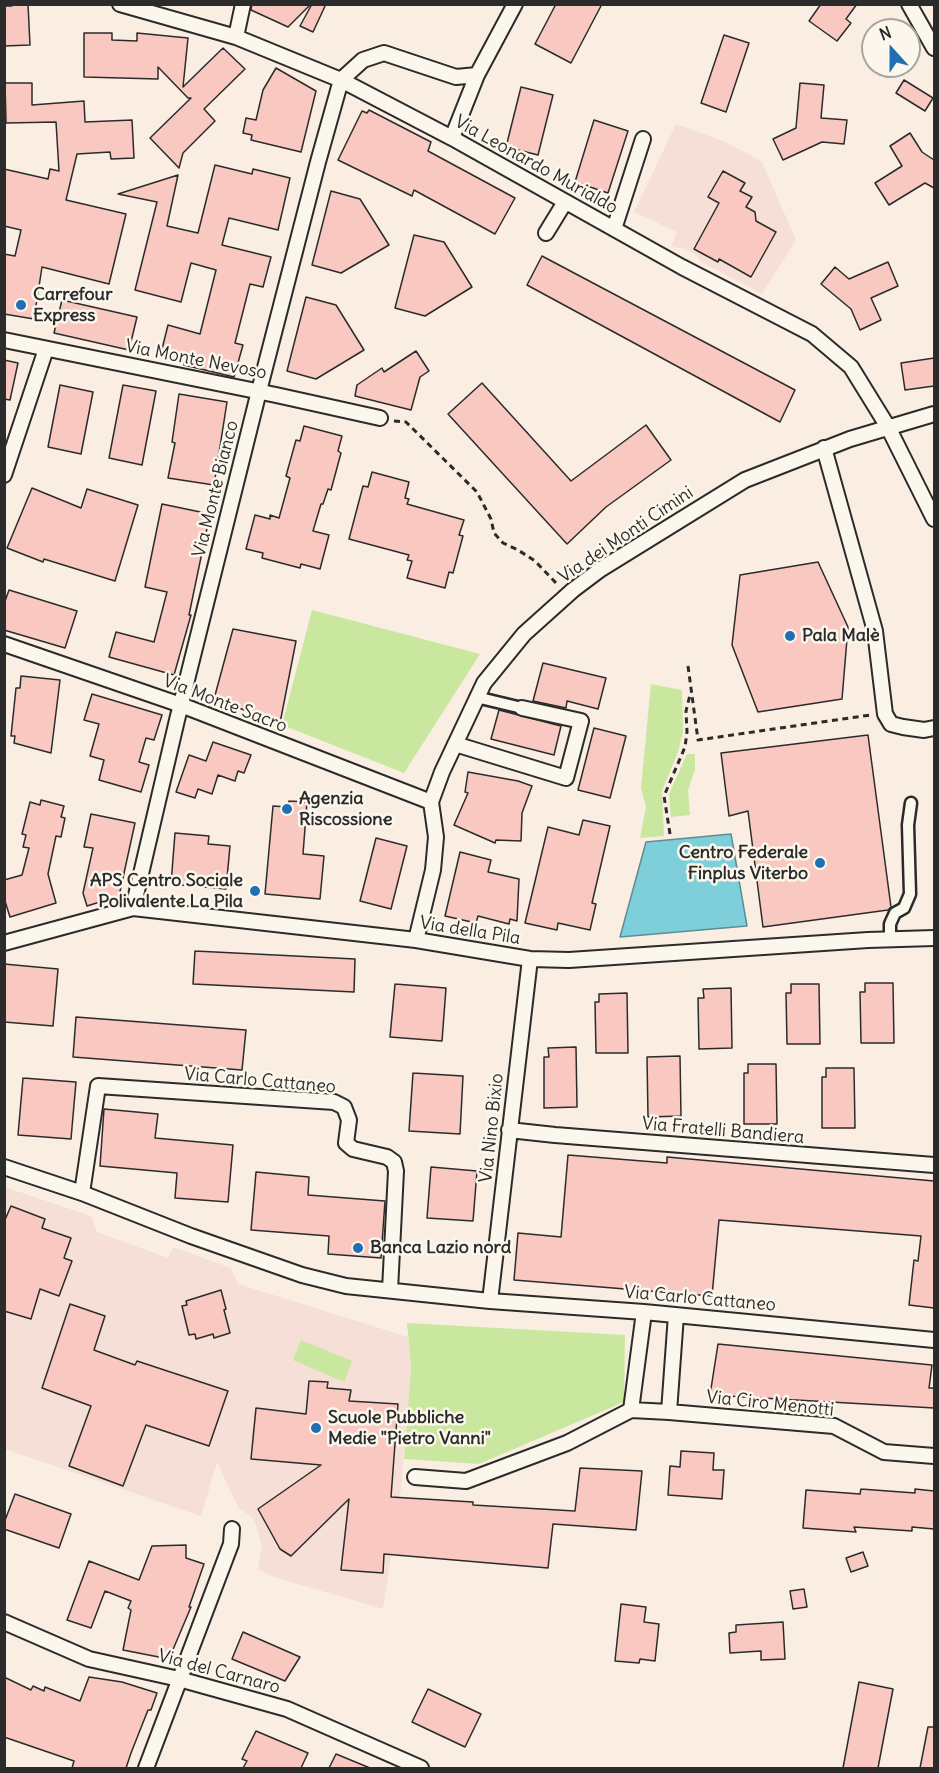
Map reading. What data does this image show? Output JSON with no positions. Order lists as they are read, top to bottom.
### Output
{
  "streets": {
    "street": [
      "Via Leonardo Murialdo",
      "Via Monte Nevoso",
      "Via Monte Bianco",
      "Via dei Monti Cimini",
      "Via Monte Sacro",
      "Via della Pila",
      "Via Carlo Cattaneo",
      "Via Nino Bixio",
      "Via Fratelli Bandiera",
      "Via Ciro Menotti",
      "Via del Carnaro"
    ]
  },
  "crossings": [
    ["Via Leonardo Murialdo", "Via Monte Bianco"],
    ["Via Leonardo Murialdo", "Via dei Monti Cimini"],
    ["Via Monte Nevoso", "Via Monte Bianco"],
    ["Via Monte Bianco", "Via Monte Sacro"],
    ["Via Monte Bianco", "Via della Pila"],
    ["Via dei Monti Cimini", "Via Monte Sacro"],
    ["Via dei Monti Cimini", "Via della Pila"],
    ["Via della Pila", "Via Nino Bixio"],
    ["Via Carlo Cattaneo", "Via Nino Bixio"],
    ["Via Nino Bixio", "Via Fratelli Bandiera"]
  ],
  "places": [
    "Carrefour Express",
    "Pala Malè",
    "Agenzia Riscossione",
    "Centro Federale Finplus Viterbo",
    "APS Centro Sociale Polivalente La Pila",
    "Banca Lazio nord",
    "Scuole Pubbliche Medie \"Pietro Vanni\""
  ],
  "north": "top"
}
